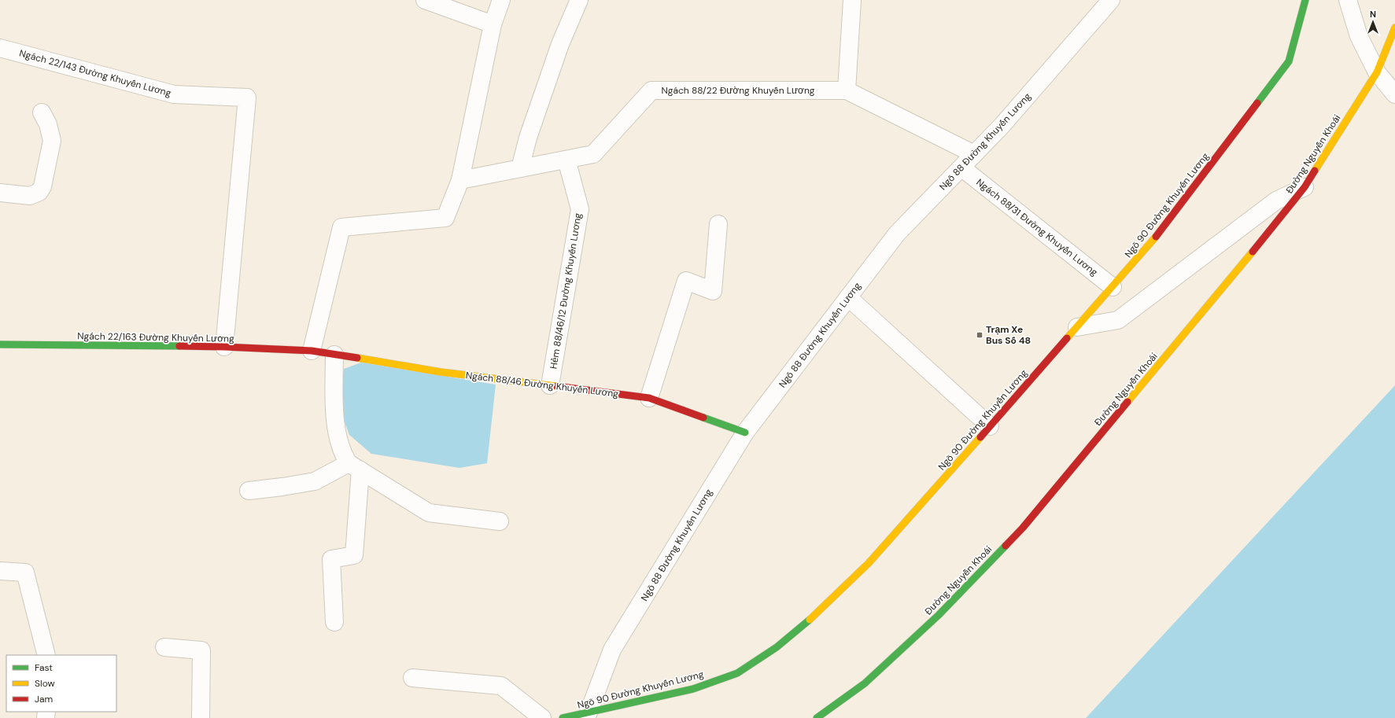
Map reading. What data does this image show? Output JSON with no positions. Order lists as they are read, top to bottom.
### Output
{
  "streets": {
    "street": [
      "Ngách 22/143 Đường Khuyến Lương",
      "Ngách 88/22 Đường Khuyến Lương",
      "Ngõ 88 Đường Khuyến Lương",
      "Đường Nguyễn Khoái",
      "Ngõ 90 Đường Khuyến Lương",
      "Ngách 88/31 Đường Khuyến Lương",
      "Hẻm 88/46/12 Đường Khuyến Lương",
      "Ngách 22/163 Đường Khuyến Lương",
      "Ngách 88/46 Đường Khuyến Lương"
    ]
  },
  "crossings": [
    ["Ngách 22/143 Đường Khuyến Lương", "Ngách 22/163 Đường Khuyến Lương"],
    ["Ngách 88/22 Đường Khuyến Lương", "Ngõ 88 Đường Khuyến Lương"],
    ["Ngách 88/22 Đường Khuyến Lương", "Hẻm 88/46/12 Đường Khuyến Lương"],
    ["Ngõ 88 Đường Khuyến Lương", "Ngõ 90 Đường Khuyến Lương"],
    ["Ngõ 88 Đường Khuyến Lương", "Ngách 88/31 Đường Khuyến Lương"],
    ["Ngõ 88 Đường Khuyến Lương", "Ngách 88/46 Đường Khuyến Lương"],
    ["Ngõ 90 Đường Khuyến Lương", "Ngách 88/31 Đường Khuyến Lương"],
    ["Hẻm 88/46/12 Đường Khuyến Lương", "Ngách 88/46 Đường Khuyến Lương"],
    ["Ngách 22/163 Đường Khuyến Lương", "Ngách 88/46 Đường Khuyến Lương"]
  ],
  "places": {
    "transit": ["Trạm Xe Bus Số 48"]
  },
  "legend": ["Fast", "Slow", "Jam"],
  "north": "top"
}
